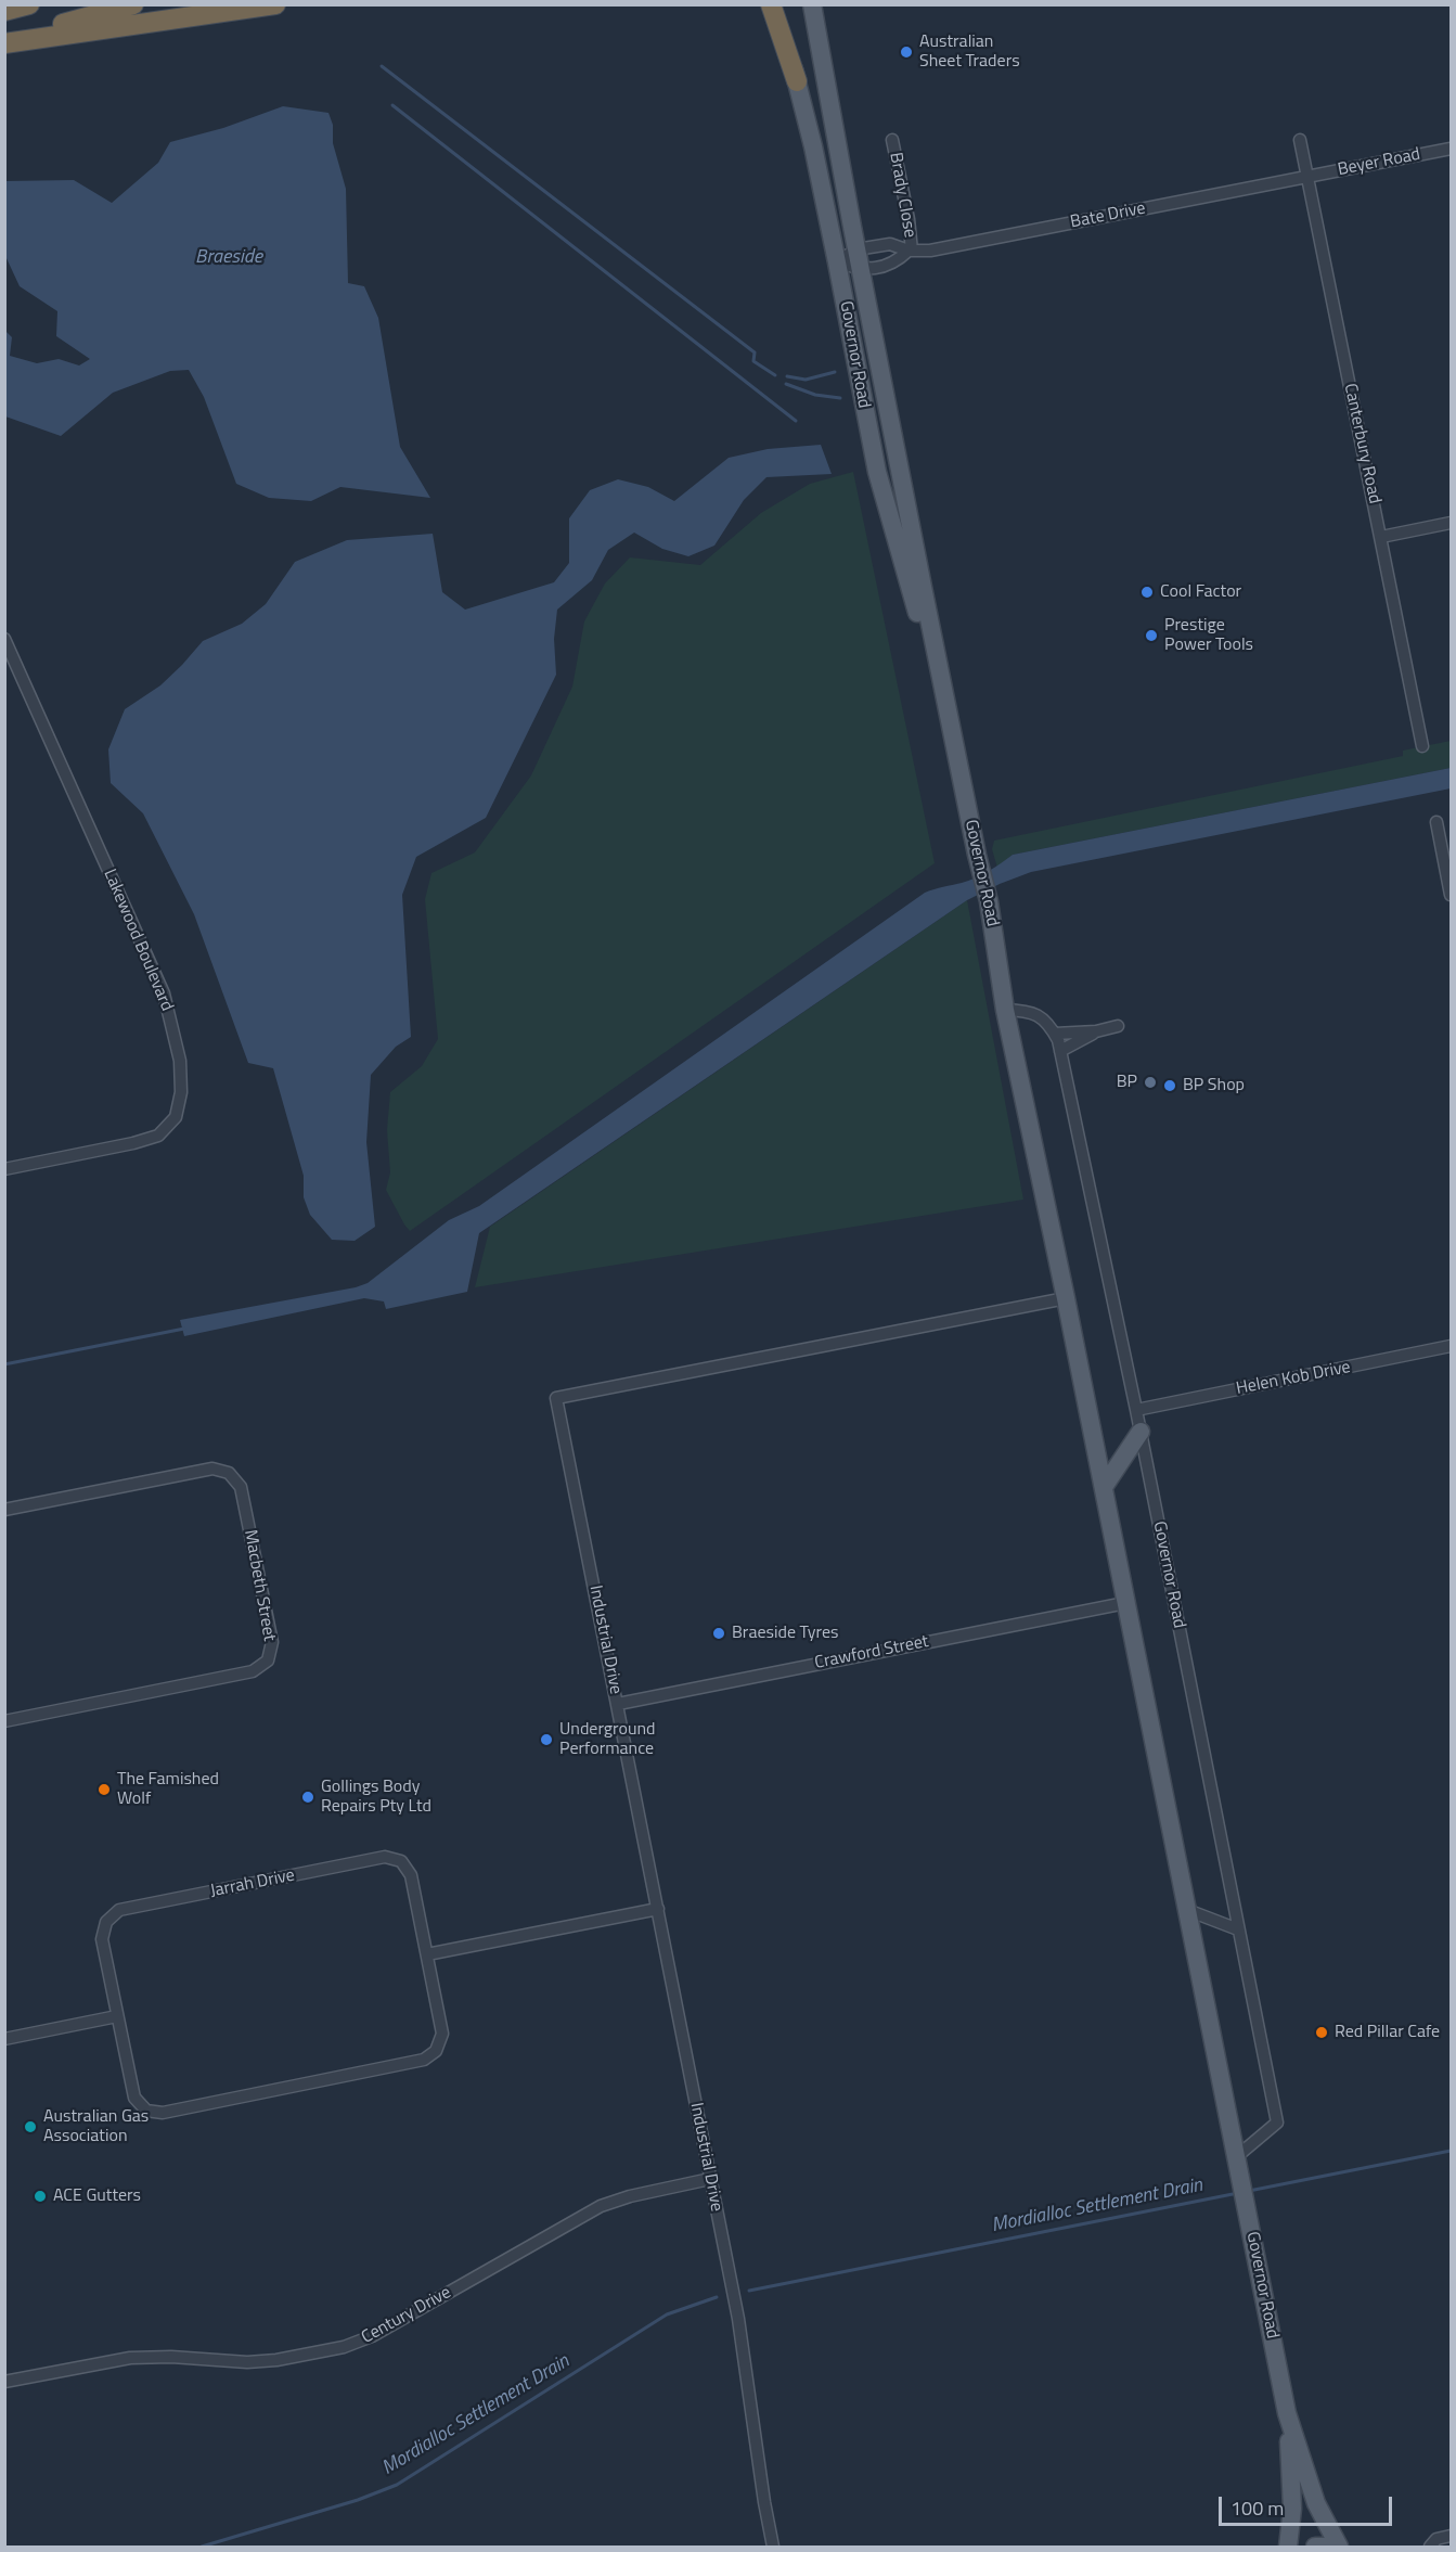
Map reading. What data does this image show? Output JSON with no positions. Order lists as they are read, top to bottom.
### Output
{
  "streets": {
    "main road": ["Governor Road"],
    "street": [
      "Beyer Road",
      "Brady Close",
      "Bate Drive",
      "Canterbury Road",
      "Lakewood Boulevard",
      "Helen Kob Drive",
      "Macbeth Street",
      "Industrial Drive",
      "Crawford Street",
      "Jarrah Drive",
      "Century Drive"
    ]
  },
  "crossings": [
    ["Beyer Road", "Bate Drive"],
    ["Beyer Road", "Canterbury Road"],
    ["Brady Close", "Bate Drive"],
    ["Bate Drive", "Governor Road"],
    ["Bate Drive", "Canterbury Road"],
    ["Governor Road", "Helen Kob Drive"],
    ["Governor Road", "Industrial Drive"],
    ["Governor Road", "Crawford Street"],
    ["Industrial Drive", "Crawford Street"],
    ["Industrial Drive", "Century Drive"]
  ],
  "water": ["Braeside", "Mordialloc Settlement Drain"],
  "places": [
    "Australian Sheet Traders",
    "Cool Factor",
    "Prestige Power Tools",
    "BP",
    "BP Shop",
    "Braeside Tyres",
    "Underground Performance",
    "The Famished Wolf",
    "Gollings Body Repairs Pty Ltd",
    "Red Pillar Cafe",
    "Australian Gas Association",
    "ACE Gutters"
  ],
  "scale_bar": "100 m"
}
